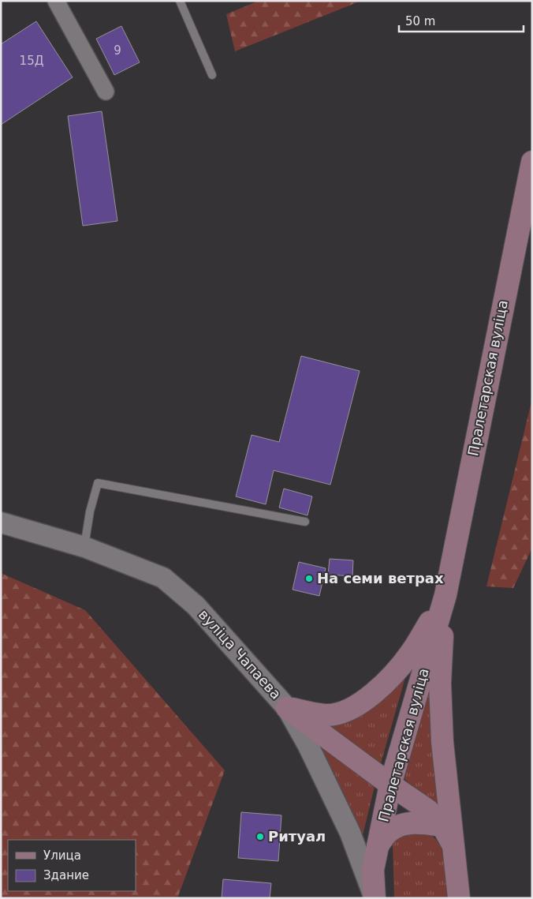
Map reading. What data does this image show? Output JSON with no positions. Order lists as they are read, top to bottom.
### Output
{
  "streets": {
    "main road": ["Пралетарская вуліца"],
    "street": ["вуліца Чапаева"]
  },
  "crossings": [
    ["Пралетарская вуліца", "вуліца Чапаева"]
  ],
  "places": ["На семи ветрах", "Ритуал"],
  "house_numbers": ["9", "15Д"],
  "legend": ["Улица", "Здание"],
  "scale_bar": "50 m"
}
